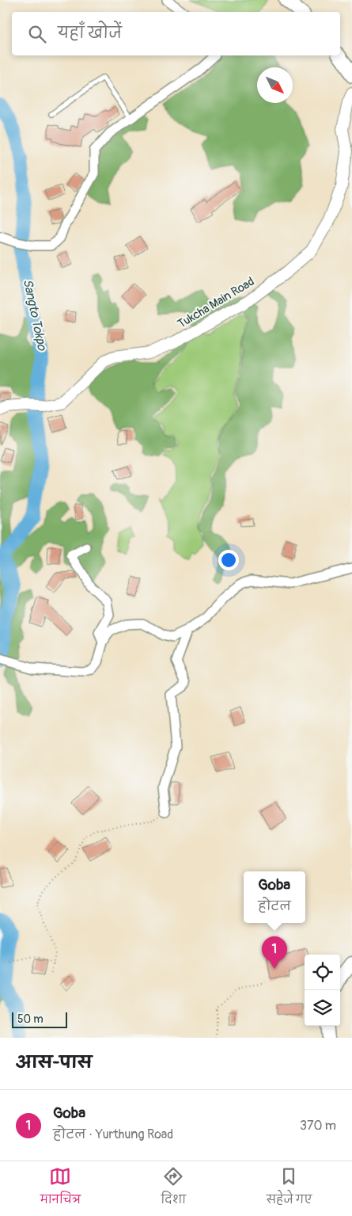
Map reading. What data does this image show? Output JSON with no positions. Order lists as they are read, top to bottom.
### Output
{
  "streets": {
    "street": ["Tukcha Main Road"]
  },
  "water": ["Sangto Tokpo"],
  "scale_bar": "50 m",
  "north": "bottom right",
  "page": {
    "search": "यहाँ खोजें",
    "popup": ["Goba", "होटल"],
    "pins": "1",
    "scale": "50 m",
    "heading": "आस-पास",
    "list": [
      {
        "mark": "1",
        "name": "Goba",
        "note": "होटल · Yurthung Road",
        "value": "370 m"
      }
    ],
    "nav": ["मानचित्र", "दिशा", "सहेजे गए"]
  }
}
